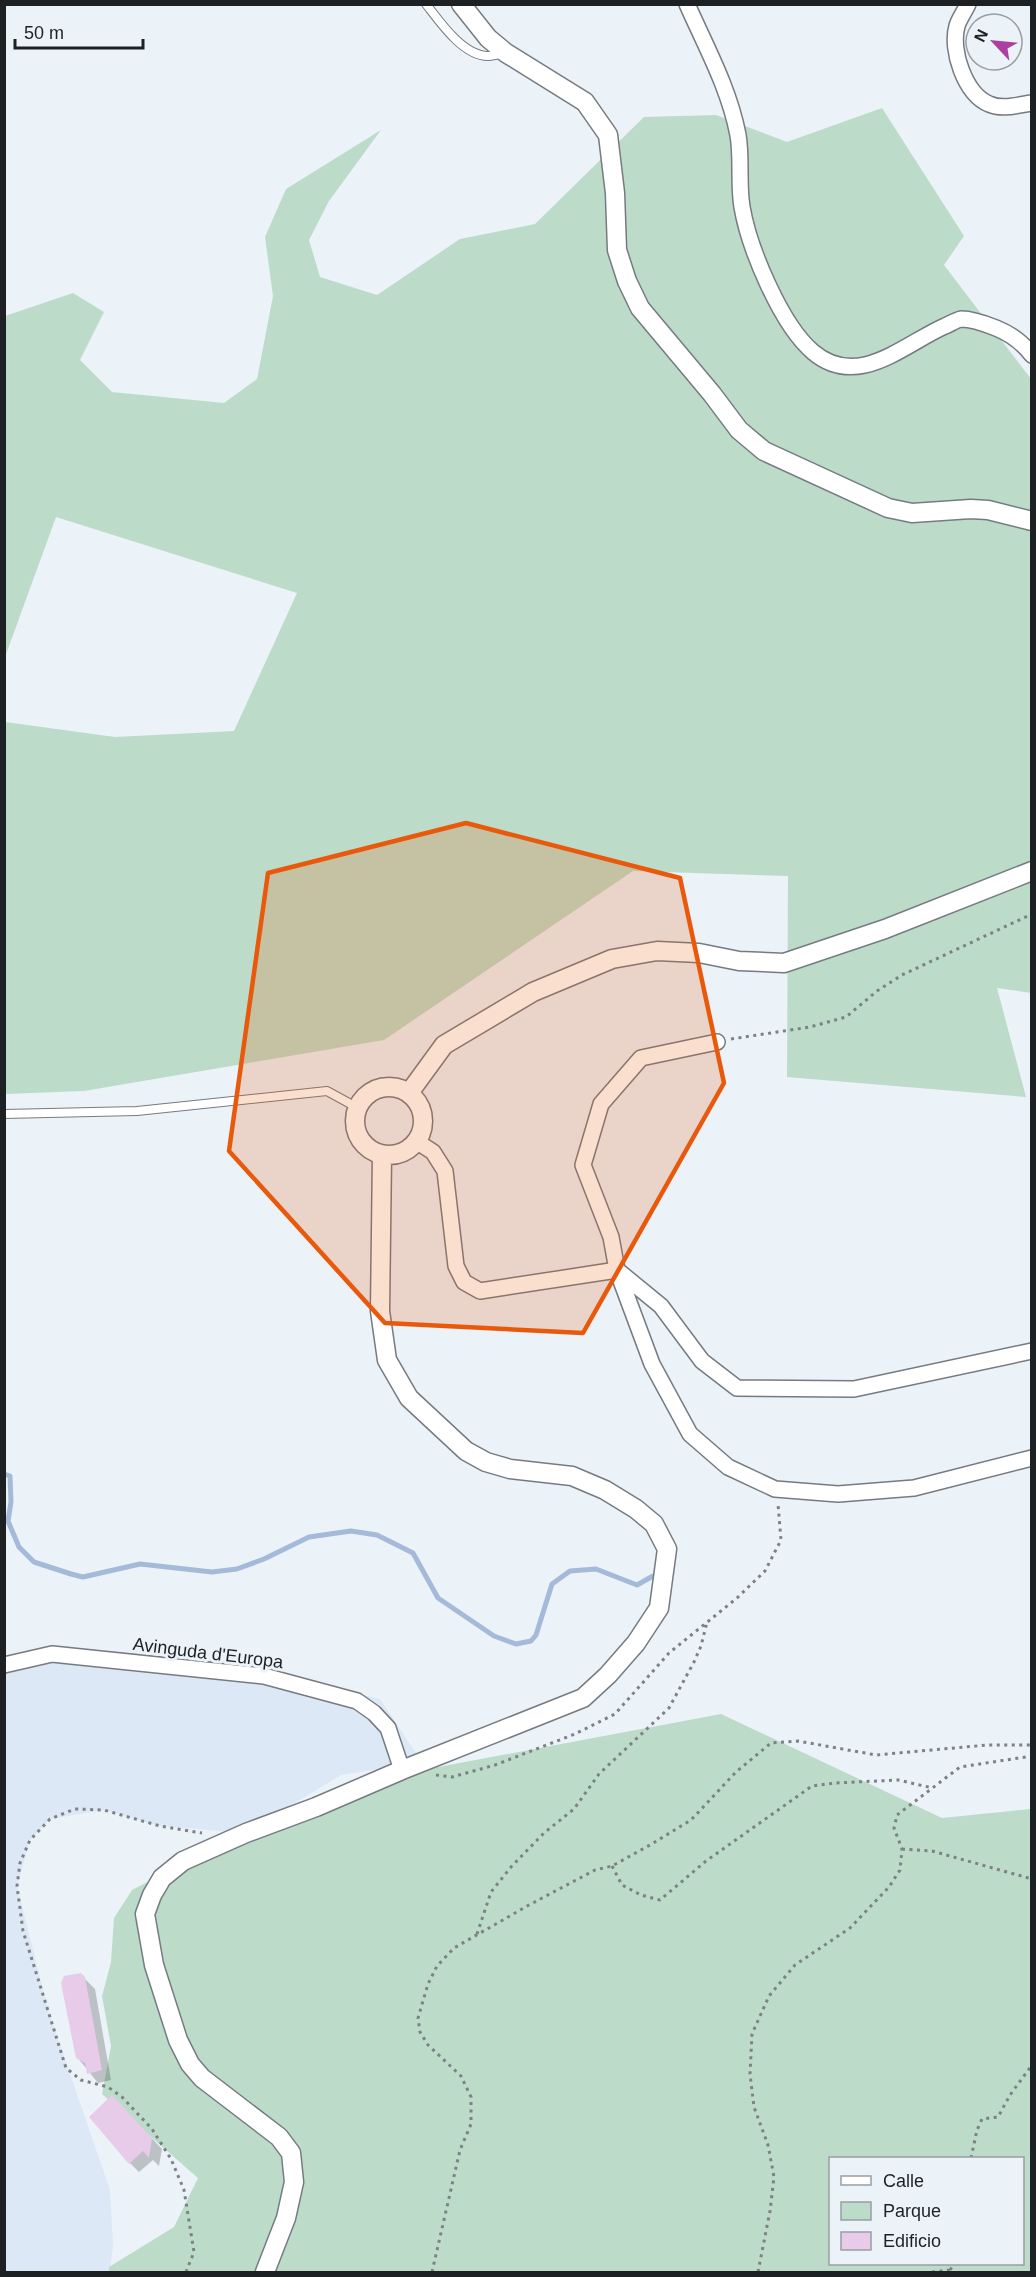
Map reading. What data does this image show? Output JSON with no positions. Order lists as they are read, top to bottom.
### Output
{
  "streets": {
    "street": ["Avinguda d'Europa"]
  },
  "legend": ["Calle", "Parque", "Edificio"],
  "scale_bar": "50 m",
  "north": "top left"
}
